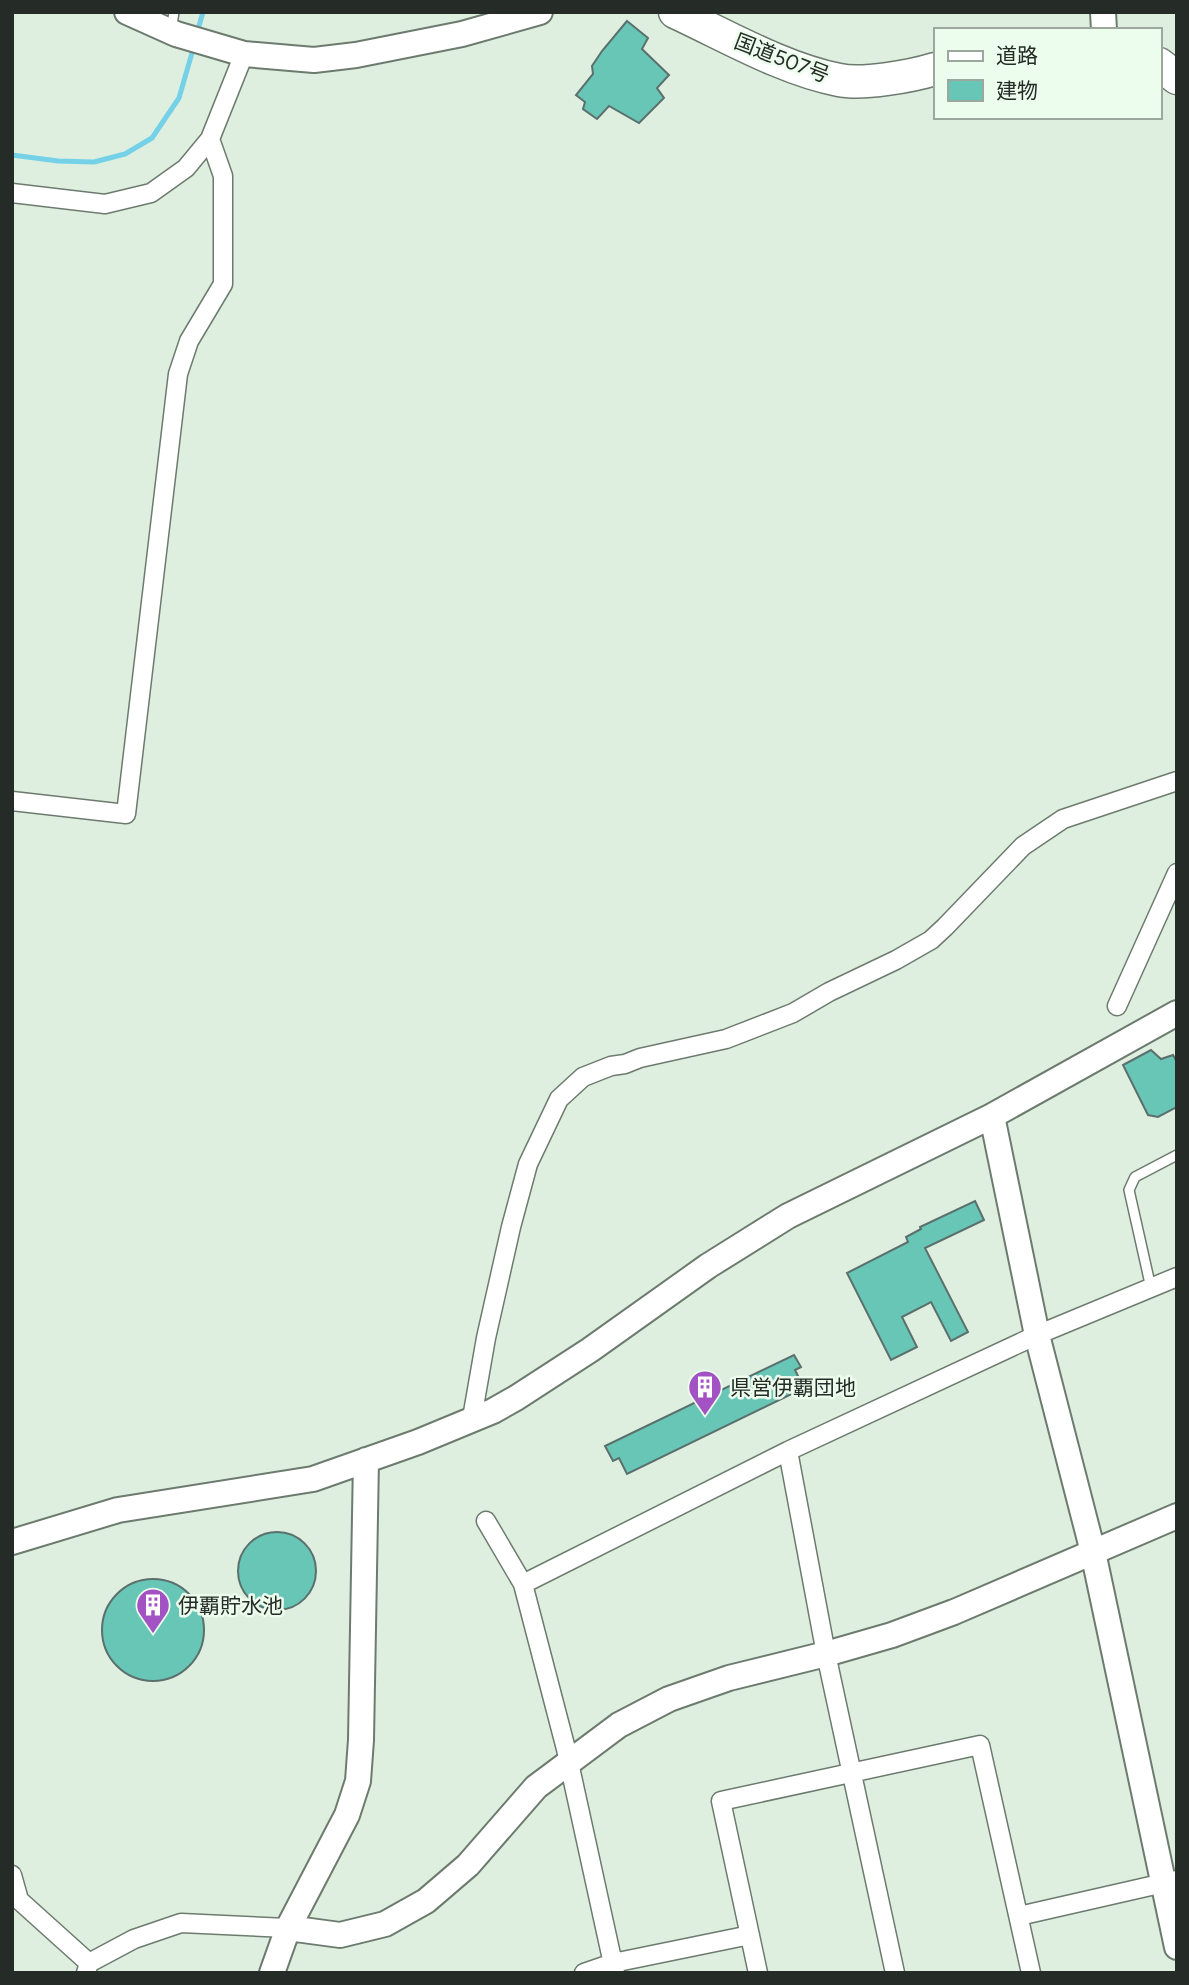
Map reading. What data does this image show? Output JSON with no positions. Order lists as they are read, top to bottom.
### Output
{
  "streets": {
    "highway": ["国道507号"]
  },
  "places": {
    "building": ["県営伊覇団地", "伊覇貯水池"]
  },
  "legend": ["道路", "建物"]
}
